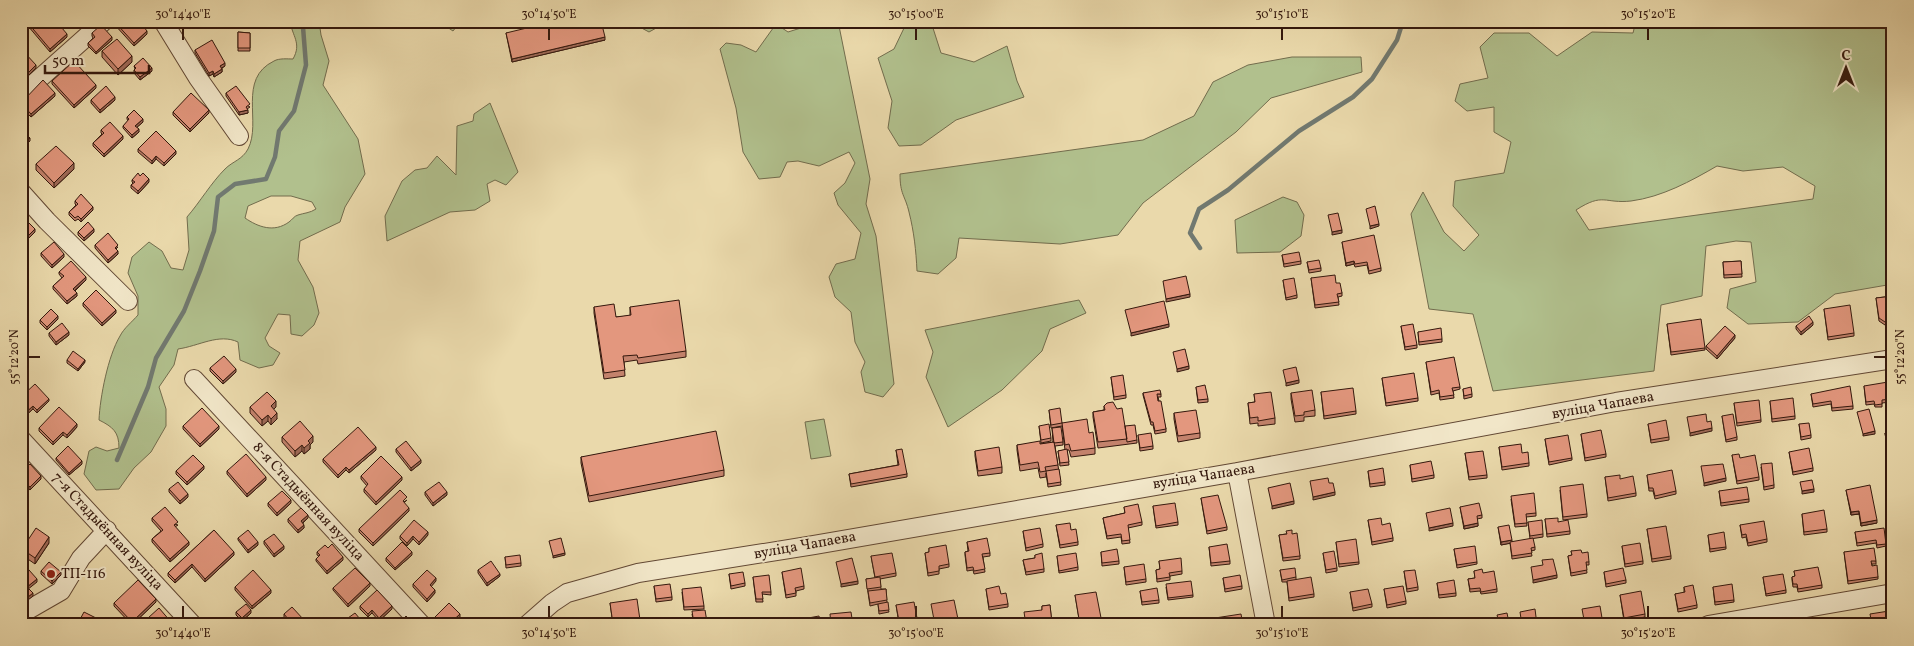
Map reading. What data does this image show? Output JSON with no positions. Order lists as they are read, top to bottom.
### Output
{
  "streets": {
    "street": ["вуліца Чапаева", "8-я Стадыённая вуліца", "7-я Стадыённая вуліца"]
  },
  "places": ["ТП-116"],
  "scale_bar": "50 m",
  "north": "top",
  "coordinates": [
    "30°14'40\"E",
    "30°14'50\"E",
    "30°15'00\"E",
    "30°15'10\"E",
    "30°15'20\"E",
    "55°12'20\"N"
  ]
}
